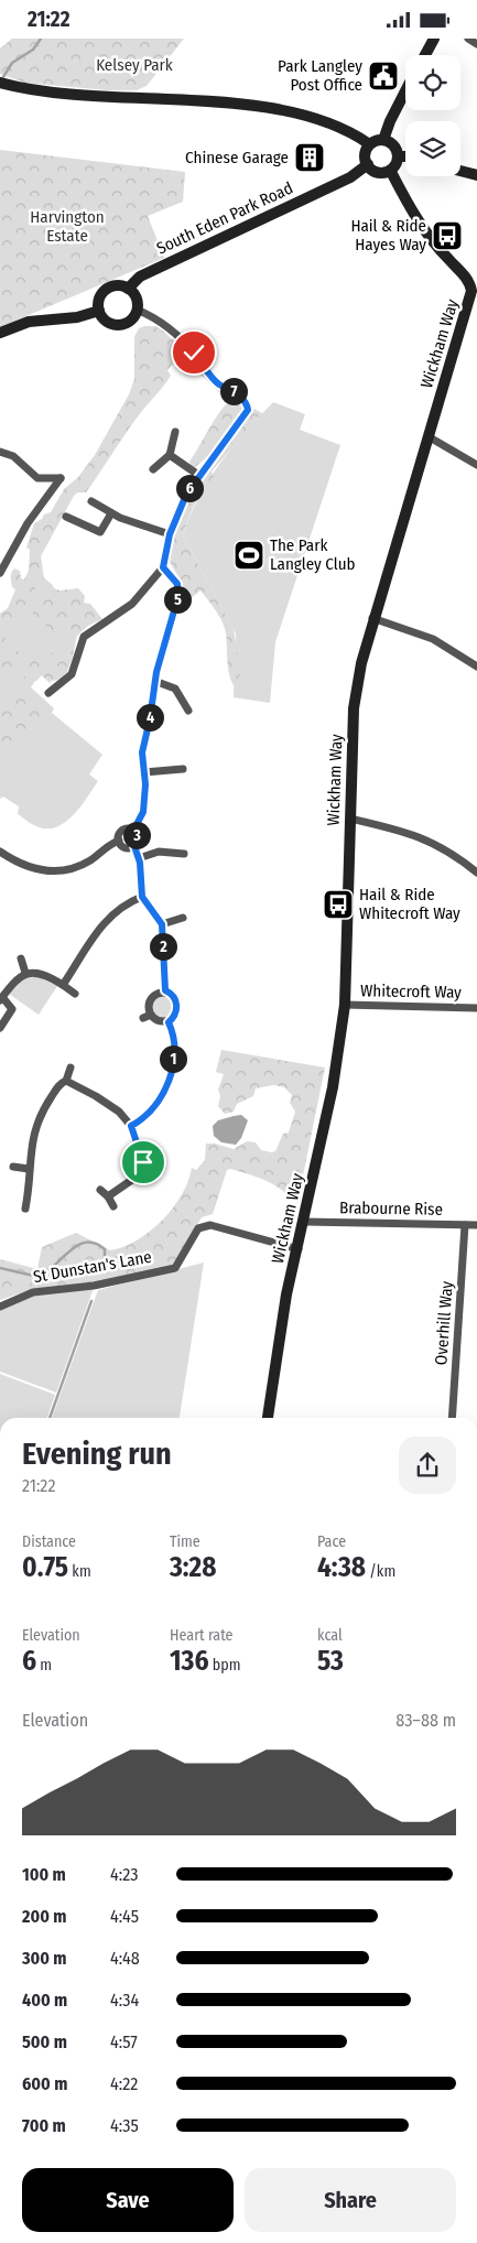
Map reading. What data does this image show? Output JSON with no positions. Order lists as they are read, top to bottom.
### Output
{
  "streets": {
    "street": [
      "South Eden Park Road",
      "Wickham Way",
      "Whitecroft Way",
      "Brabourne Rise",
      "St Dunstan's Lane",
      "Overhill Way"
    ]
  },
  "crossings": [
    ["South Eden Park Road", "Wickham Way"],
    ["Wickham Way", "Whitecroft Way"],
    ["Wickham Way", "Brabourne Rise"],
    ["Wickham Way", "St Dunstan's Lane"],
    ["Brabourne Rise", "Overhill Way"]
  ],
  "parks": ["Kelsey Park", "Harvington Estate"],
  "places": {
    "public building": ["Park Langley Post Office"],
    "building": ["Chinese Garage"],
    "bus stop": ["Hail & Ride Hayes Way", "Hail & Ride Whitecroft Way"],
    "sports": ["The Park Langley Club"]
  },
  "page": {
    "status": "21:22",
    "pins": [
      "7",
      "6",
      "5",
      "4",
      "3",
      "2",
      "1"
    ],
    "heading": ["Evening run", "21:22"],
    "stats": [
      ["Distance", "0.75 km"],
      ["Time", "3:28"],
      ["Pace", "4:38 /km"],
      ["Elevation", "6 m"],
      ["Heart rate", "136 bpm"],
      ["kcal", "53"]
    ],
    "chart": ["Elevation", "83–88 m"],
    "list": [
      {
        "name": "100 m",
        "note": "4:23"
      },
      {
        "name": "200 m",
        "note": "4:45"
      },
      {
        "name": "300 m",
        "note": "4:48"
      },
      {
        "name": "400 m",
        "note": "4:34"
      },
      {
        "name": "500 m",
        "note": "4:57"
      },
      {
        "name": "600 m",
        "note": "4:22"
      },
      {
        "name": "700 m",
        "note": "4:35"
      }
    ],
    "buttons": ["Save", "Share"]
  }
}
